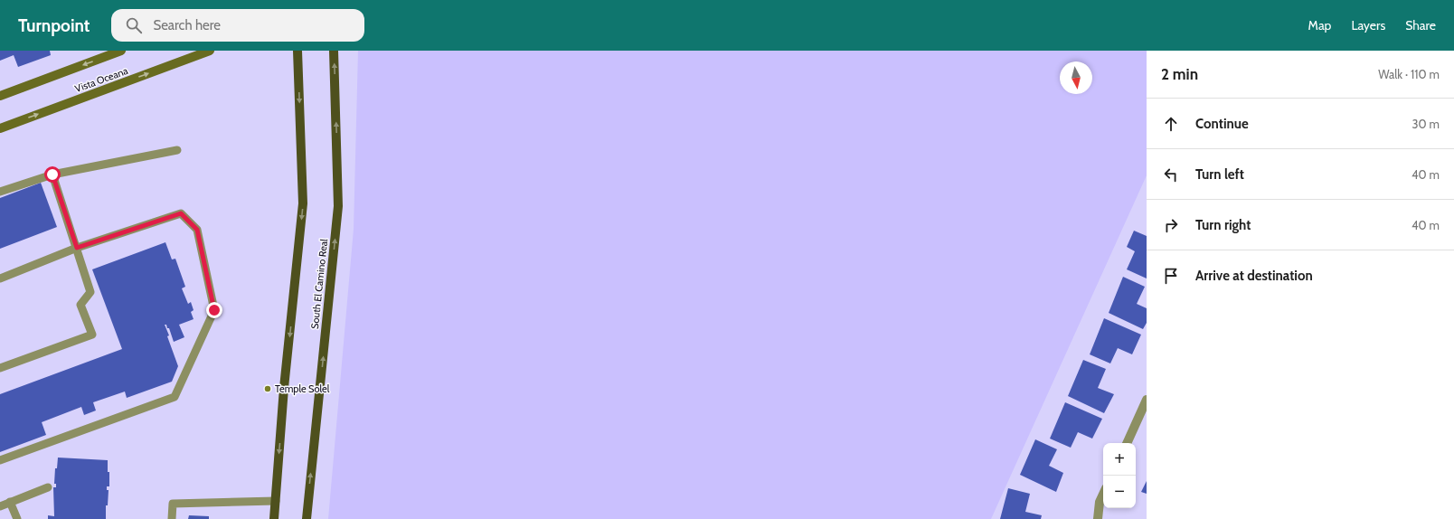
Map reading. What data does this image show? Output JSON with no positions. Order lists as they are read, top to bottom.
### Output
{
  "streets": {
    "main road": ["South El Camino Real"],
    "street": ["Vista Oceana"]
  },
  "places": ["Temple Solel"],
  "north": "bottom",
  "page": {
    "header": "Turnpoint",
    "search": "Search here",
    "nav": ["Map", "Layers", "Share"],
    "heading": ["2 min", "Walk · 110 m"],
    "list": [
      ["Continue", "30 m"],
      ["Turn left", "40 m"],
      ["Turn right", "40 m"],
      "Arrive at destination"
    ],
    "map_buttons": ["+", "−"]
  }
}
